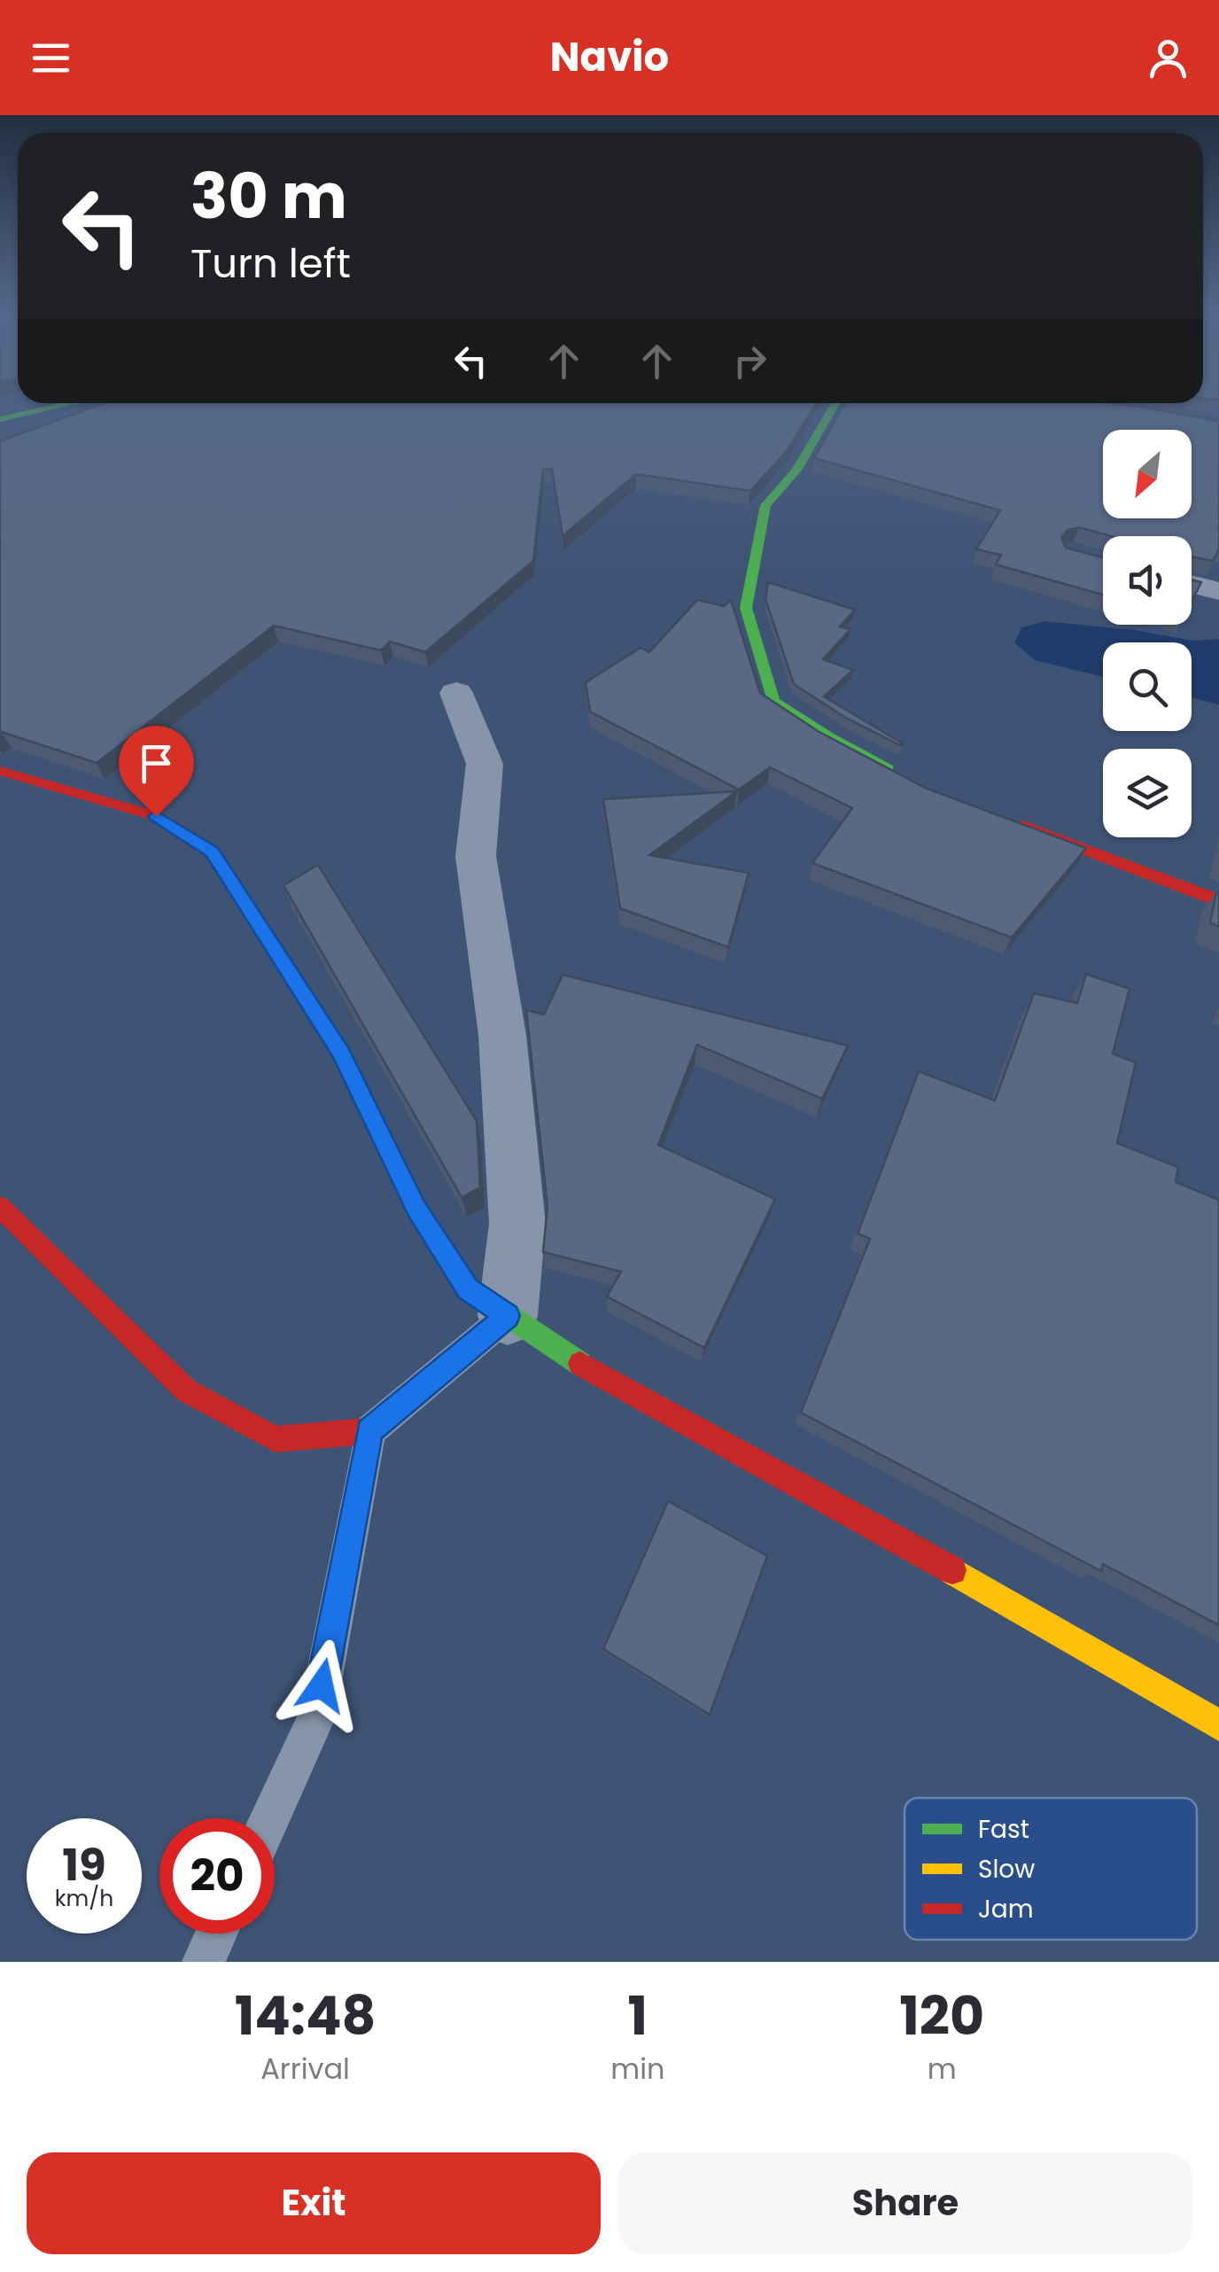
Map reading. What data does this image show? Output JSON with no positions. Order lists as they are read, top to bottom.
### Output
{
  "legend": ["Fast", "Slow", "Jam"],
  "north": "bottom left",
  "page": {
    "header": "Navio",
    "turn": ["30 m", "Turn left"],
    "speed": "19 km/h",
    "limit": "20",
    "eta": [
      "14:48",
      "Arrival",
      "1",
      "min",
      "120",
      "m"
    ],
    "buttons": ["Exit", "Share"]
  }
}
